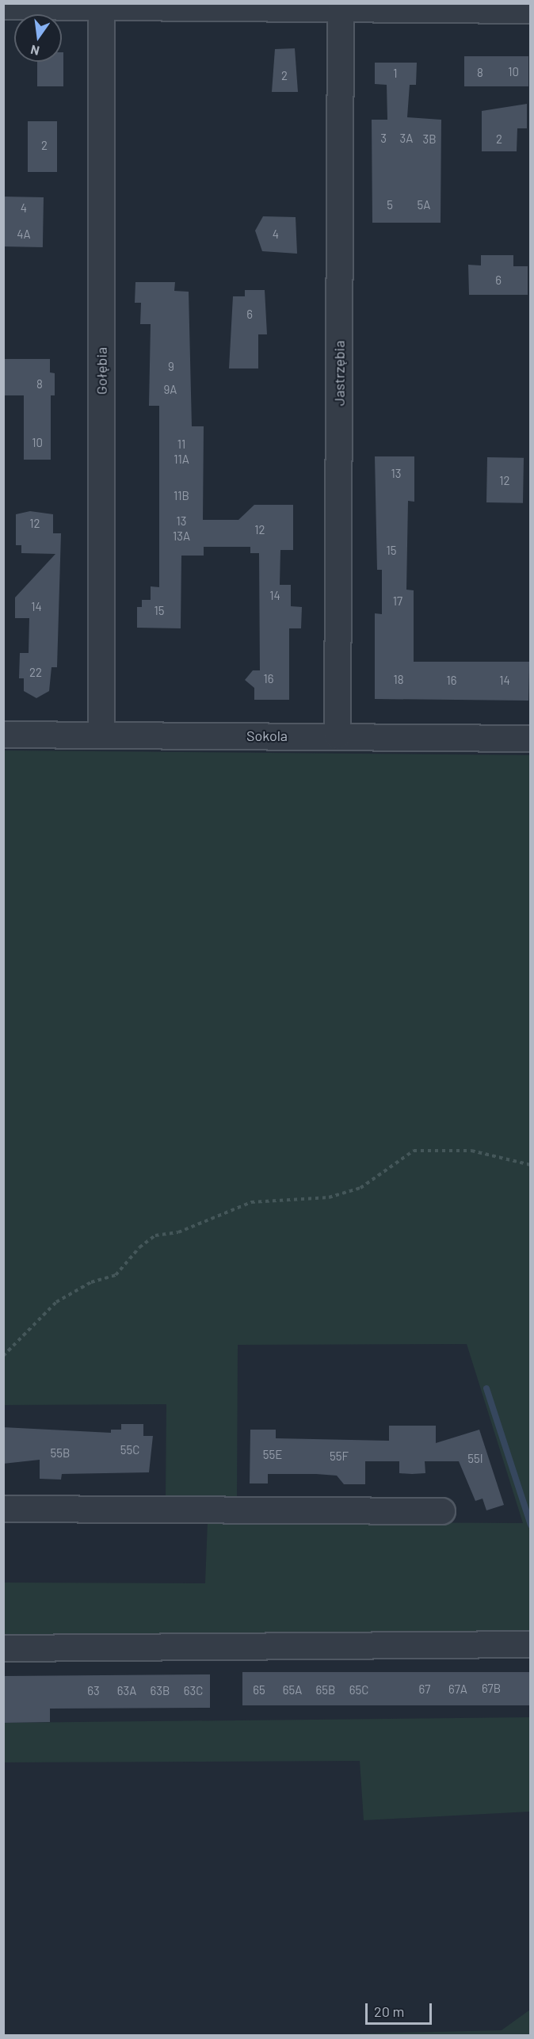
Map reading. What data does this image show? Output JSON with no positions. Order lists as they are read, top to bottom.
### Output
{
  "streets": {
    "street": ["Gołębia", "Jastrzębia", "Sokola"]
  },
  "crossings": [
    ["Gołębia", "Sokola"],
    ["Jastrzębia", "Sokola"]
  ],
  "house_numbers": [
    "10",
    "8",
    "1",
    "2",
    "3",
    "3A",
    "3B",
    "2",
    "2",
    "5",
    "5A",
    "4",
    "4A",
    "4",
    "6",
    "6",
    "9",
    "8",
    "9A",
    "10",
    "11",
    "11A",
    "13",
    "12",
    "11B",
    "13",
    "12",
    "12",
    "13A",
    "15",
    "14",
    "17",
    "14",
    "15",
    "22",
    "16",
    "18",
    "16",
    "14",
    "55C",
    "55B",
    "55E",
    "55F",
    "55I",
    "67B",
    "67",
    "67A",
    "65",
    "65A",
    "65B",
    "65C",
    "63",
    "63A",
    "63B",
    "63C"
  ],
  "scale_bar": "20 m",
  "north": "bottom"
}
